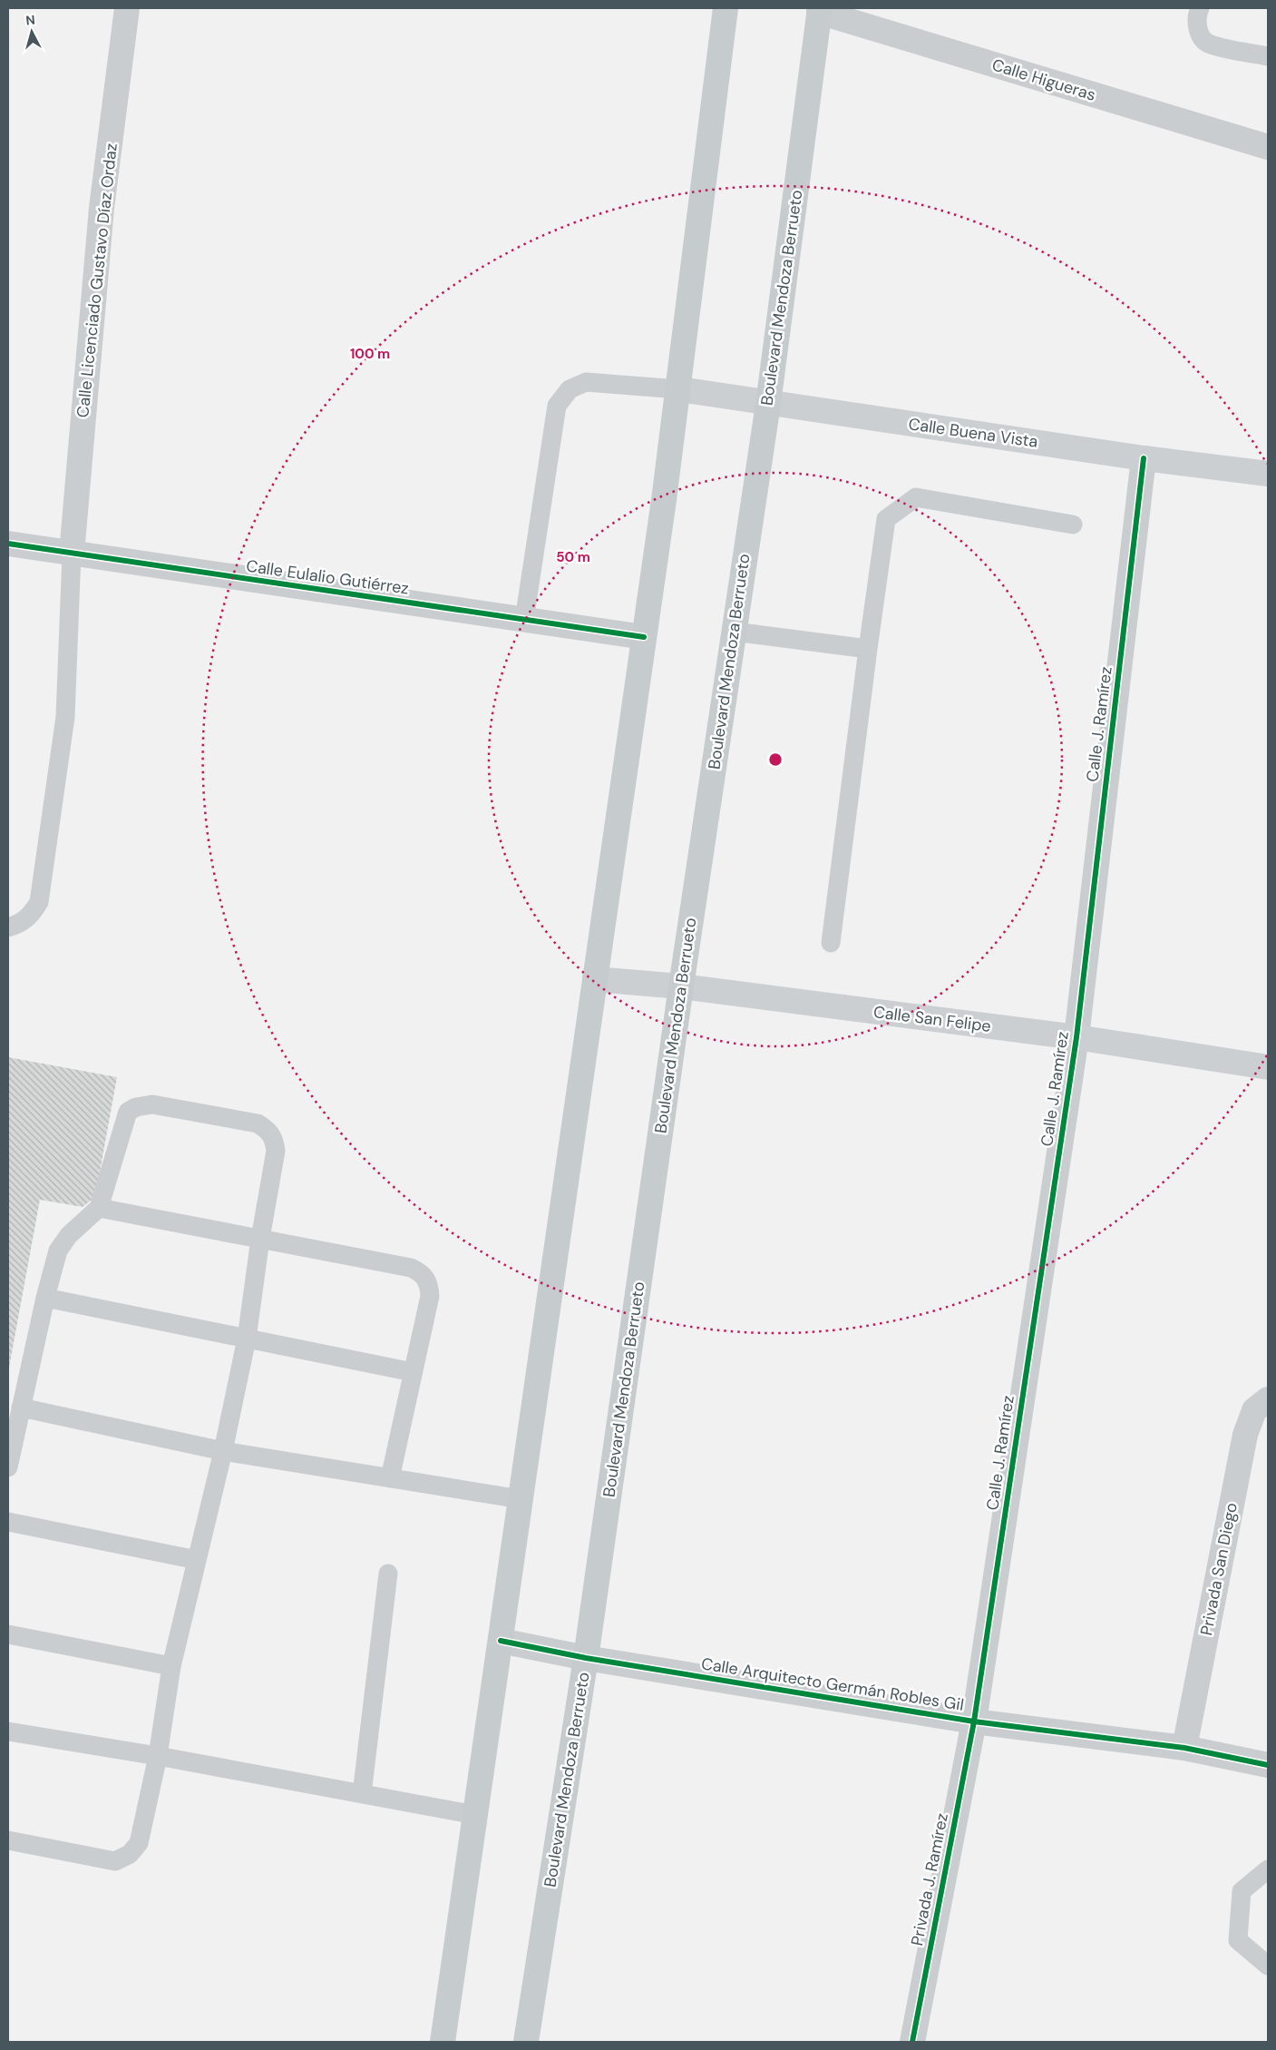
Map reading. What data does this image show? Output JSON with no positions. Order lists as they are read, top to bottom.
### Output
{
  "streets": {
    "main road": ["Boulevard Mendoza Berrueto", "Calle Buena Vista", "Calle San Felipe"],
    "street": [
      "Calle Higueras",
      "Calle Licenciado Gustavo Díaz Ordaz",
      "Calle Eulalio Gutiérrez",
      "Calle J. Ramírez",
      "Privada San Diego",
      "Calle Arquitecto Germán Robles Gil",
      "Privada J. Ramírez"
    ]
  },
  "crossings": [
    ["Calle Higueras", "Boulevard Mendoza Berrueto"],
    ["Calle Licenciado Gustavo Díaz Ordaz", "Calle Eulalio Gutiérrez"],
    ["Boulevard Mendoza Berrueto", "Calle Buena Vista"],
    ["Boulevard Mendoza Berrueto", "Calle San Felipe"],
    ["Boulevard Mendoza Berrueto", "Calle Arquitecto Germán Robles Gil"],
    ["Calle Buena Vista", "Calle J. Ramírez"],
    ["Calle J. Ramírez", "Calle San Felipe"],
    ["Calle J. Ramírez", "Calle Arquitecto Germán Robles Gil"],
    ["Calle J. Ramírez", "Privada J. Ramírez"],
    ["Privada San Diego", "Calle Arquitecto Germán Robles Gil"],
    ["Calle Arquitecto Germán Robles Gil", "Privada J. Ramírez"]
  ],
  "north": "top",
  "rings": ["100 m", "50 m"]
}
